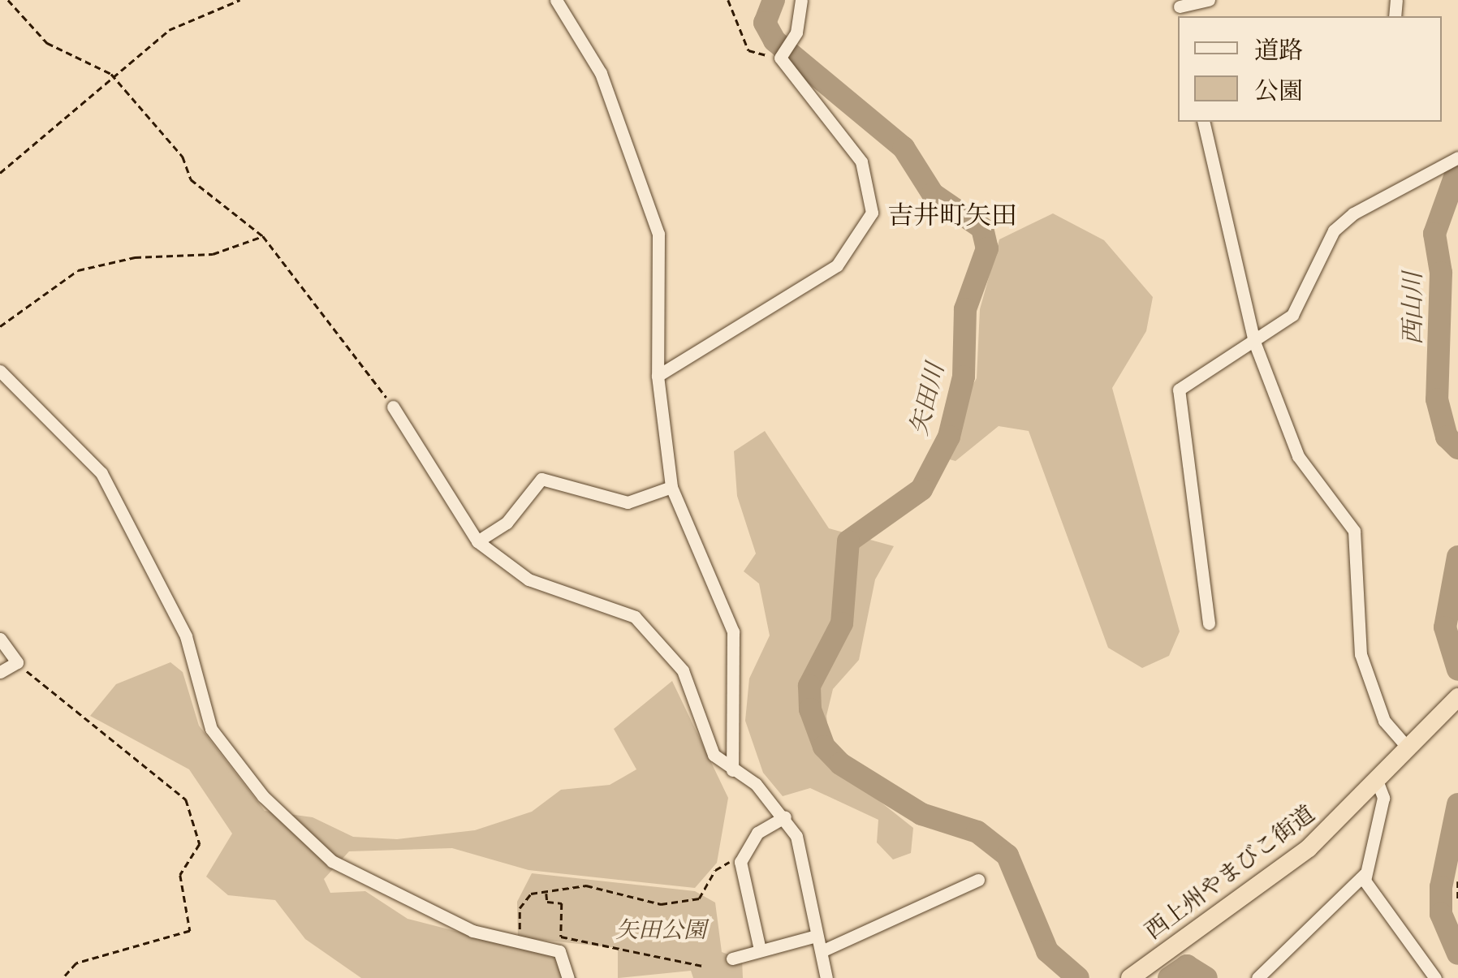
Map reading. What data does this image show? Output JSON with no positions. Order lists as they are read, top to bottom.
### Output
{
  "streets": {
    "highway": ["西上州やまびこ街道"]
  },
  "districts": ["吉井町矢田"],
  "water": ["西山川", "矢田川"],
  "parks": ["矢田公園"],
  "legend": ["道路", "公園"]
}
